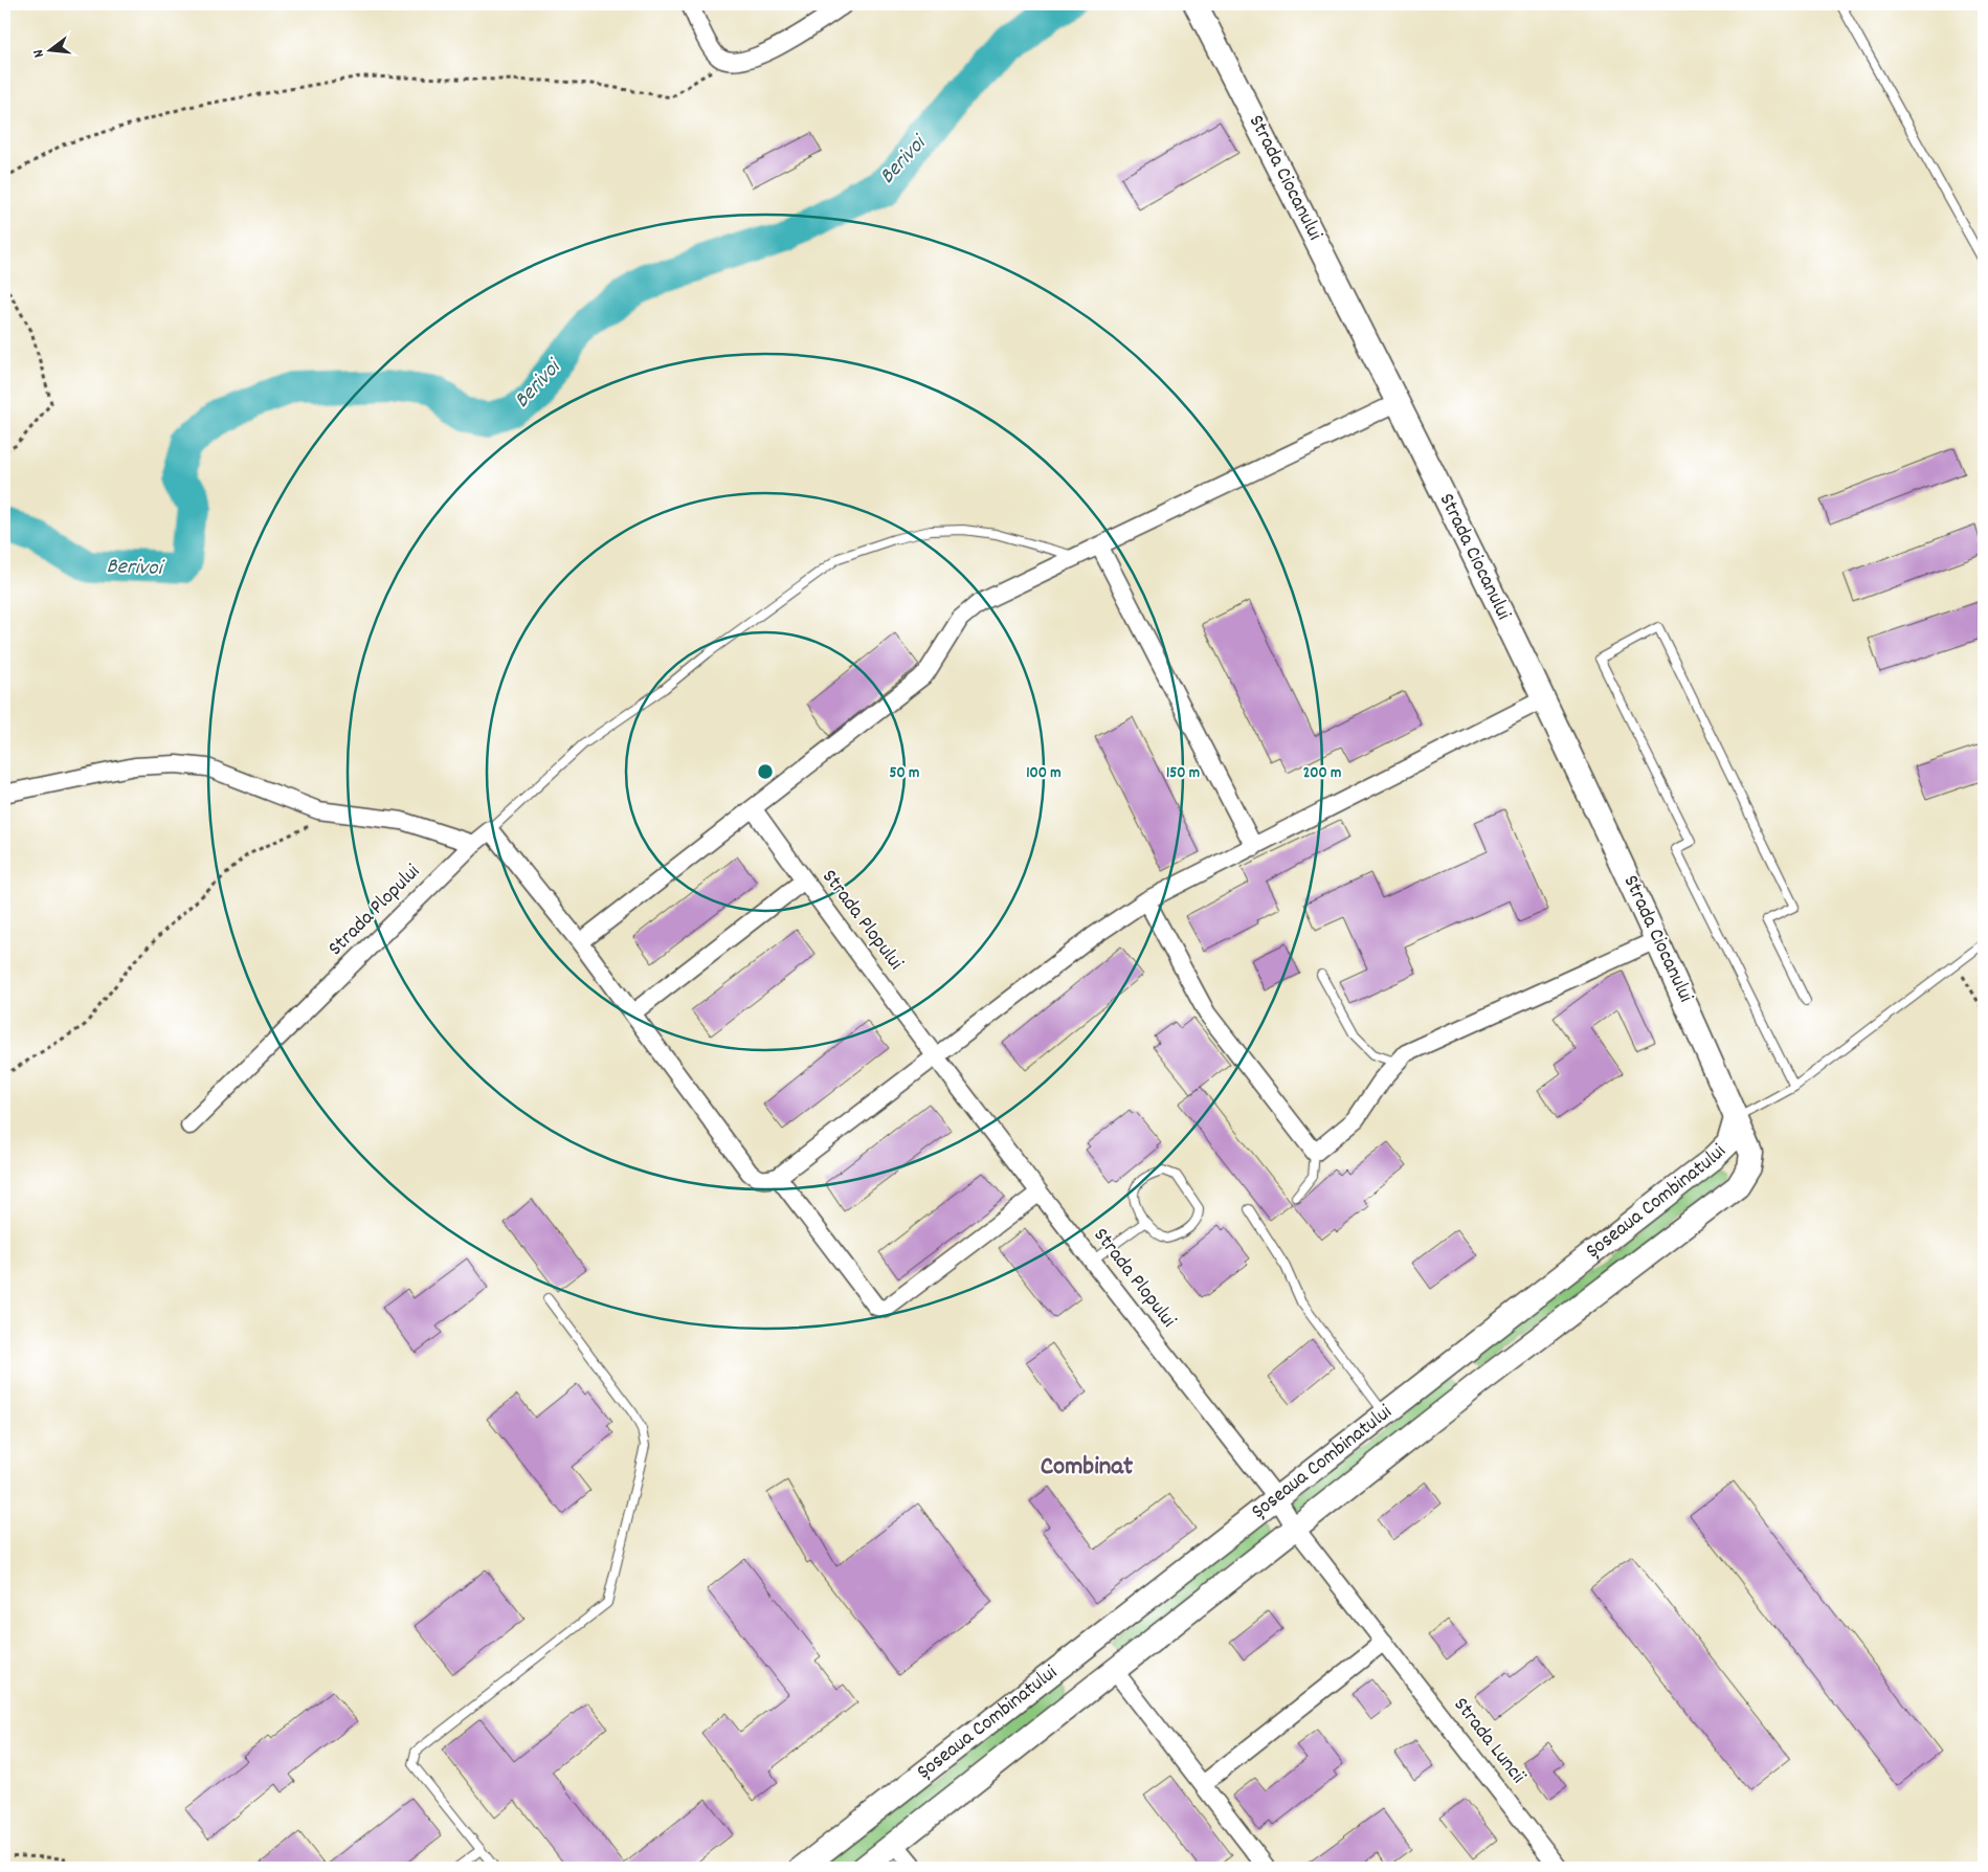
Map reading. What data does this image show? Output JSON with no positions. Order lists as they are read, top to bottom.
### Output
{
  "streets": {
    "main road": ["Strada Ciocanului", "Șoseaua Combinatului"],
    "street": ["Strada Plopului", "Strada Luncii"]
  },
  "crossings": [
    ["Strada Ciocanului", "Șoseaua Combinatului"],
    ["Strada Plopului", "Șoseaua Combinatului"],
    ["Strada Plopului", "Strada Luncii"],
    ["Șoseaua Combinatului", "Strada Luncii"]
  ],
  "districts": ["Combinat"],
  "water": ["Berivoi"],
  "north": "left",
  "rings": [
    "50 m",
    "100 m",
    "150 m",
    "200 m"
  ]
}
